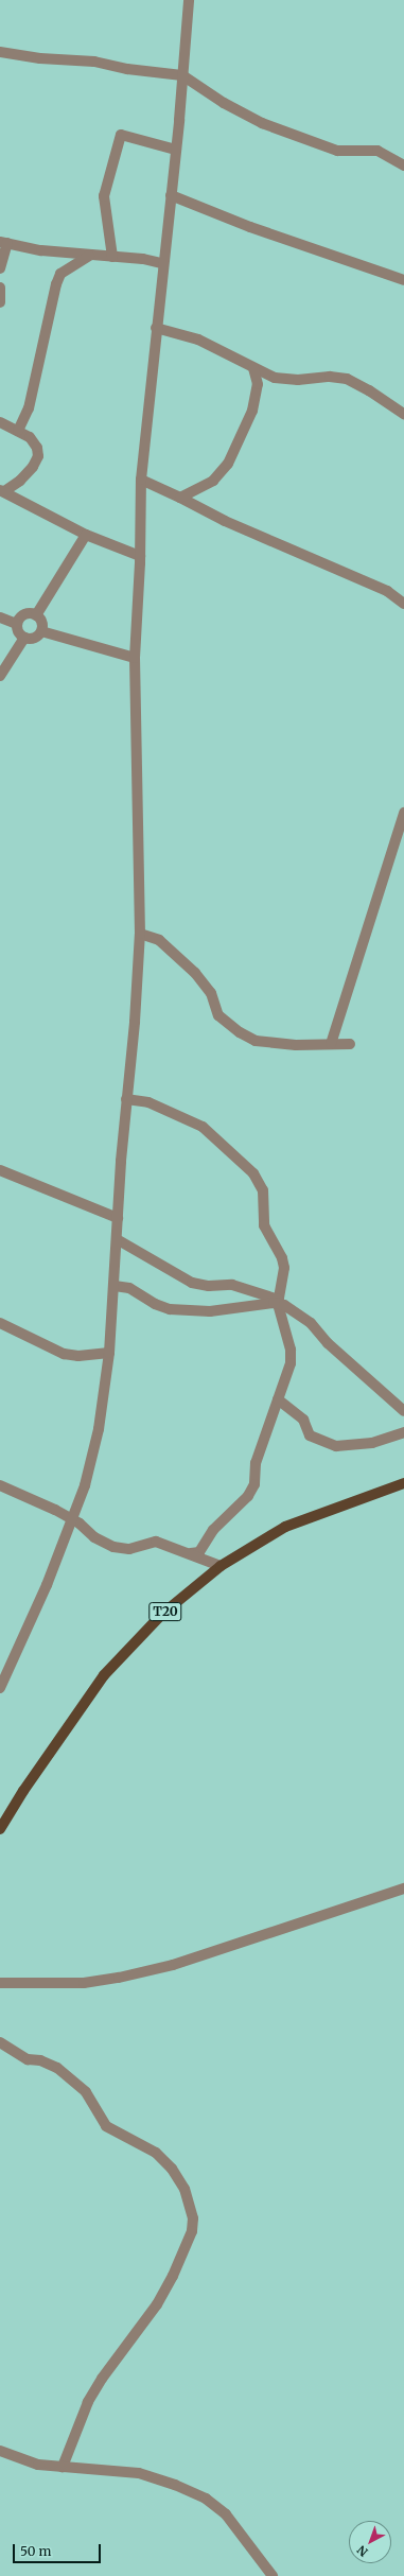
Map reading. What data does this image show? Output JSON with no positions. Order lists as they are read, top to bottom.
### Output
{
  "streets": {
    "main road": ["T20"]
  },
  "scale_bar": "50 m",
  "north": "bottom left"
}
